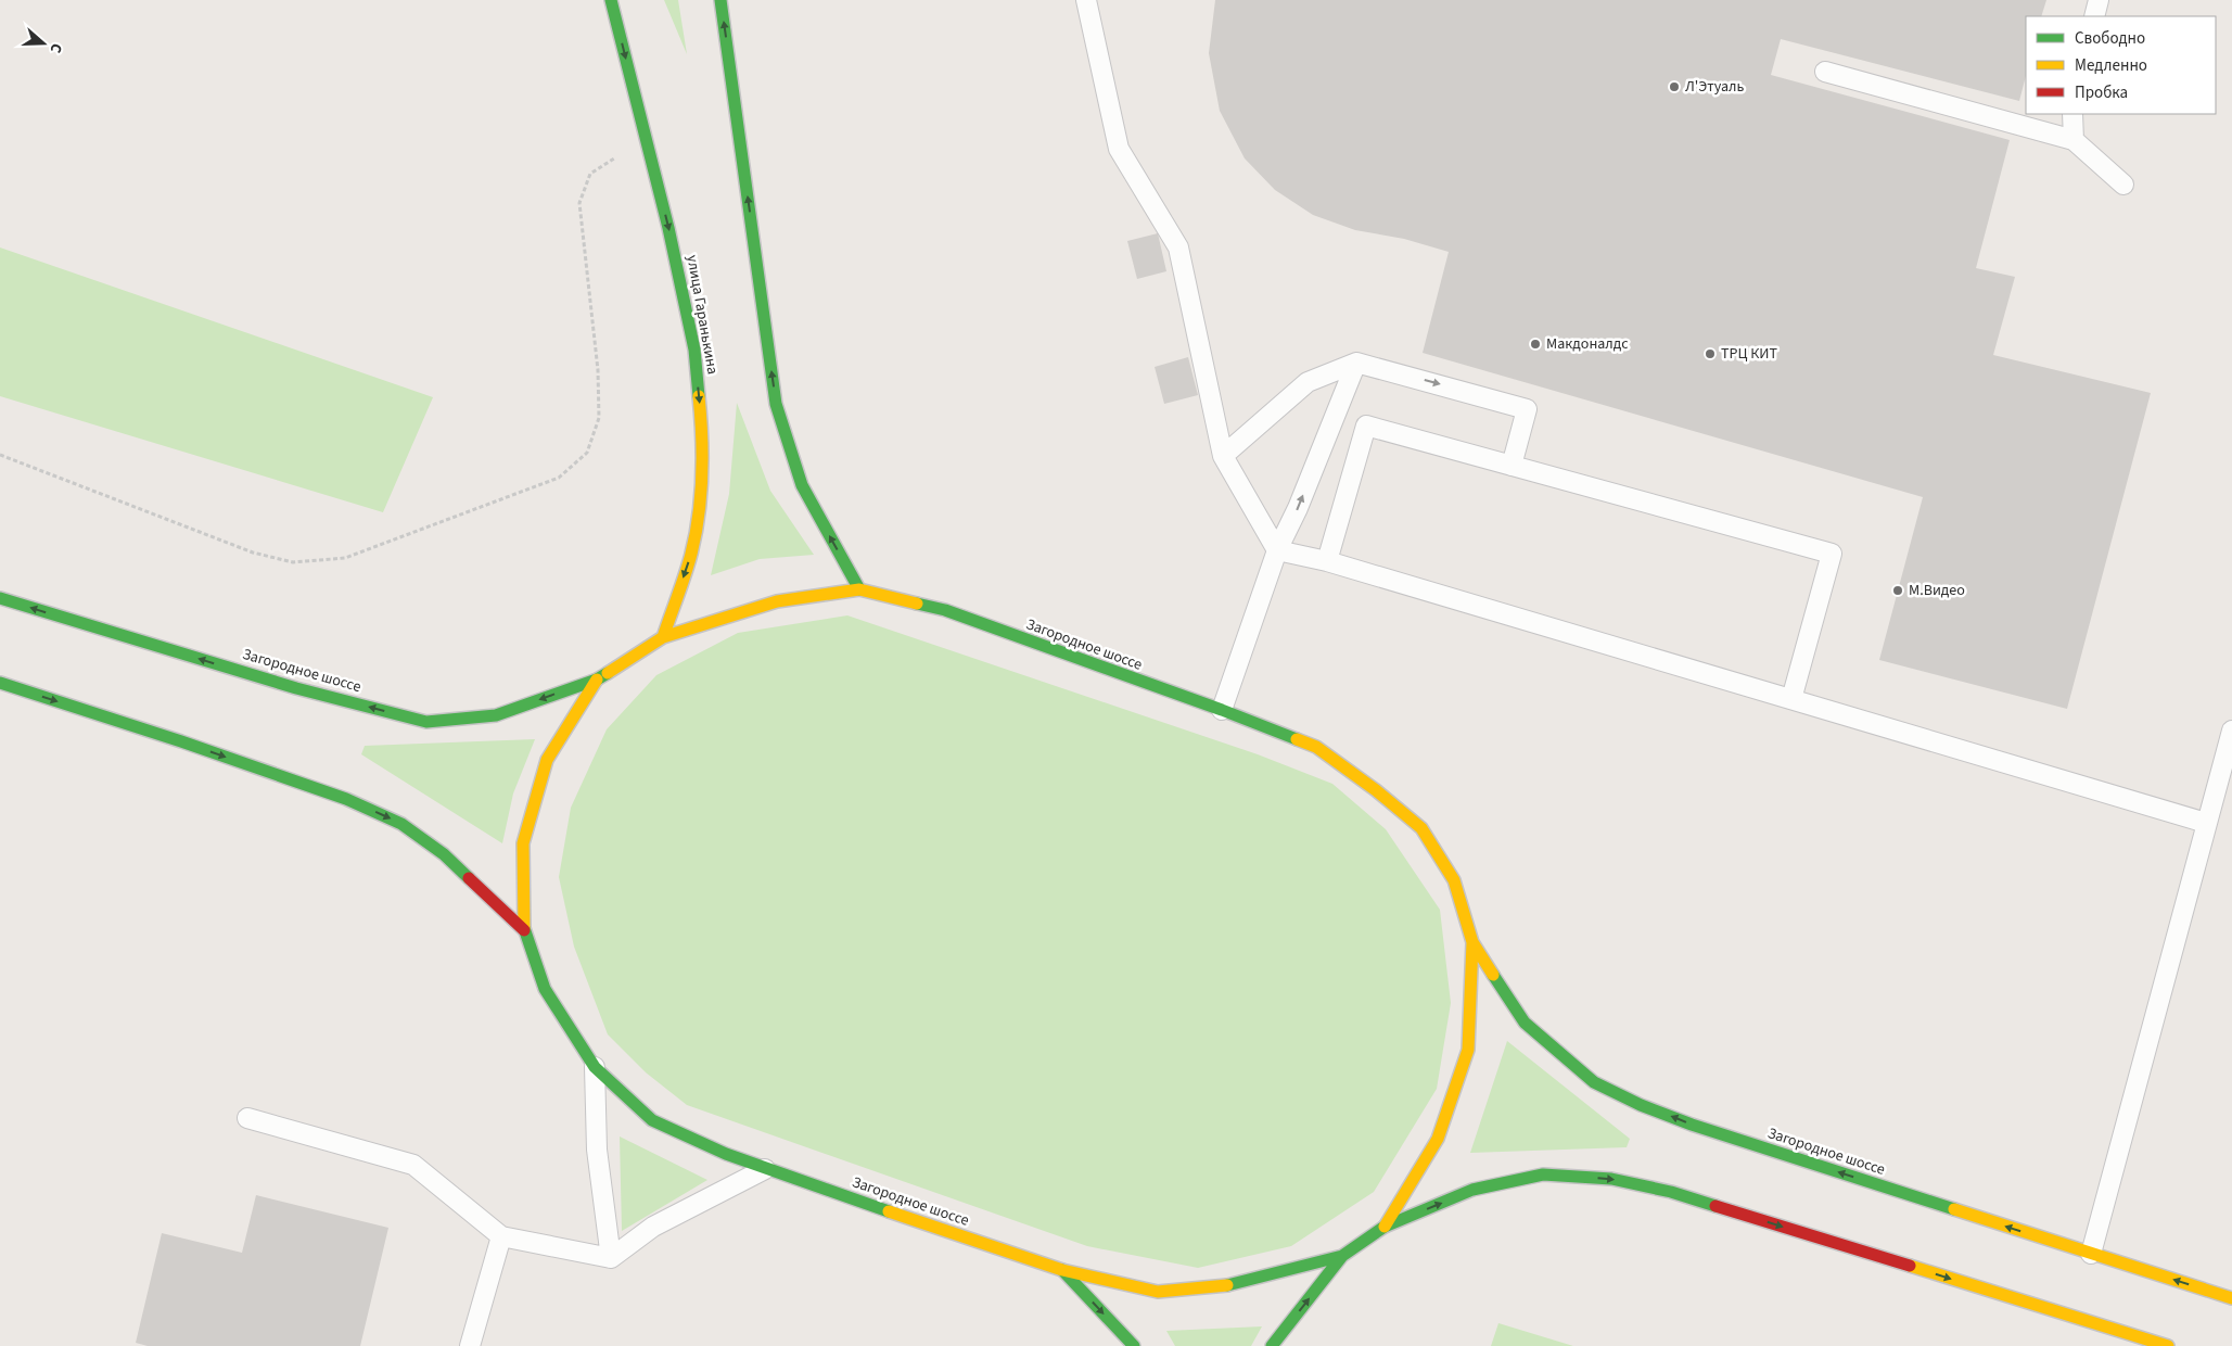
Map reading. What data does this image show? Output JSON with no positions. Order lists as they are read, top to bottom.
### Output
{
  "streets": {
    "main road": ["улица Гаранькина", "Загородное шоссе"]
  },
  "crossings": [
    ["улица Гаранькина", "Загородное шоссе"]
  ],
  "places": [
    "Л'Этуаль",
    "Макдоналдс",
    "ТРЦ КИТ",
    "М.Видео"
  ],
  "legend": ["Свободно", "Медленно", "Пробка"],
  "north": "right"
}
